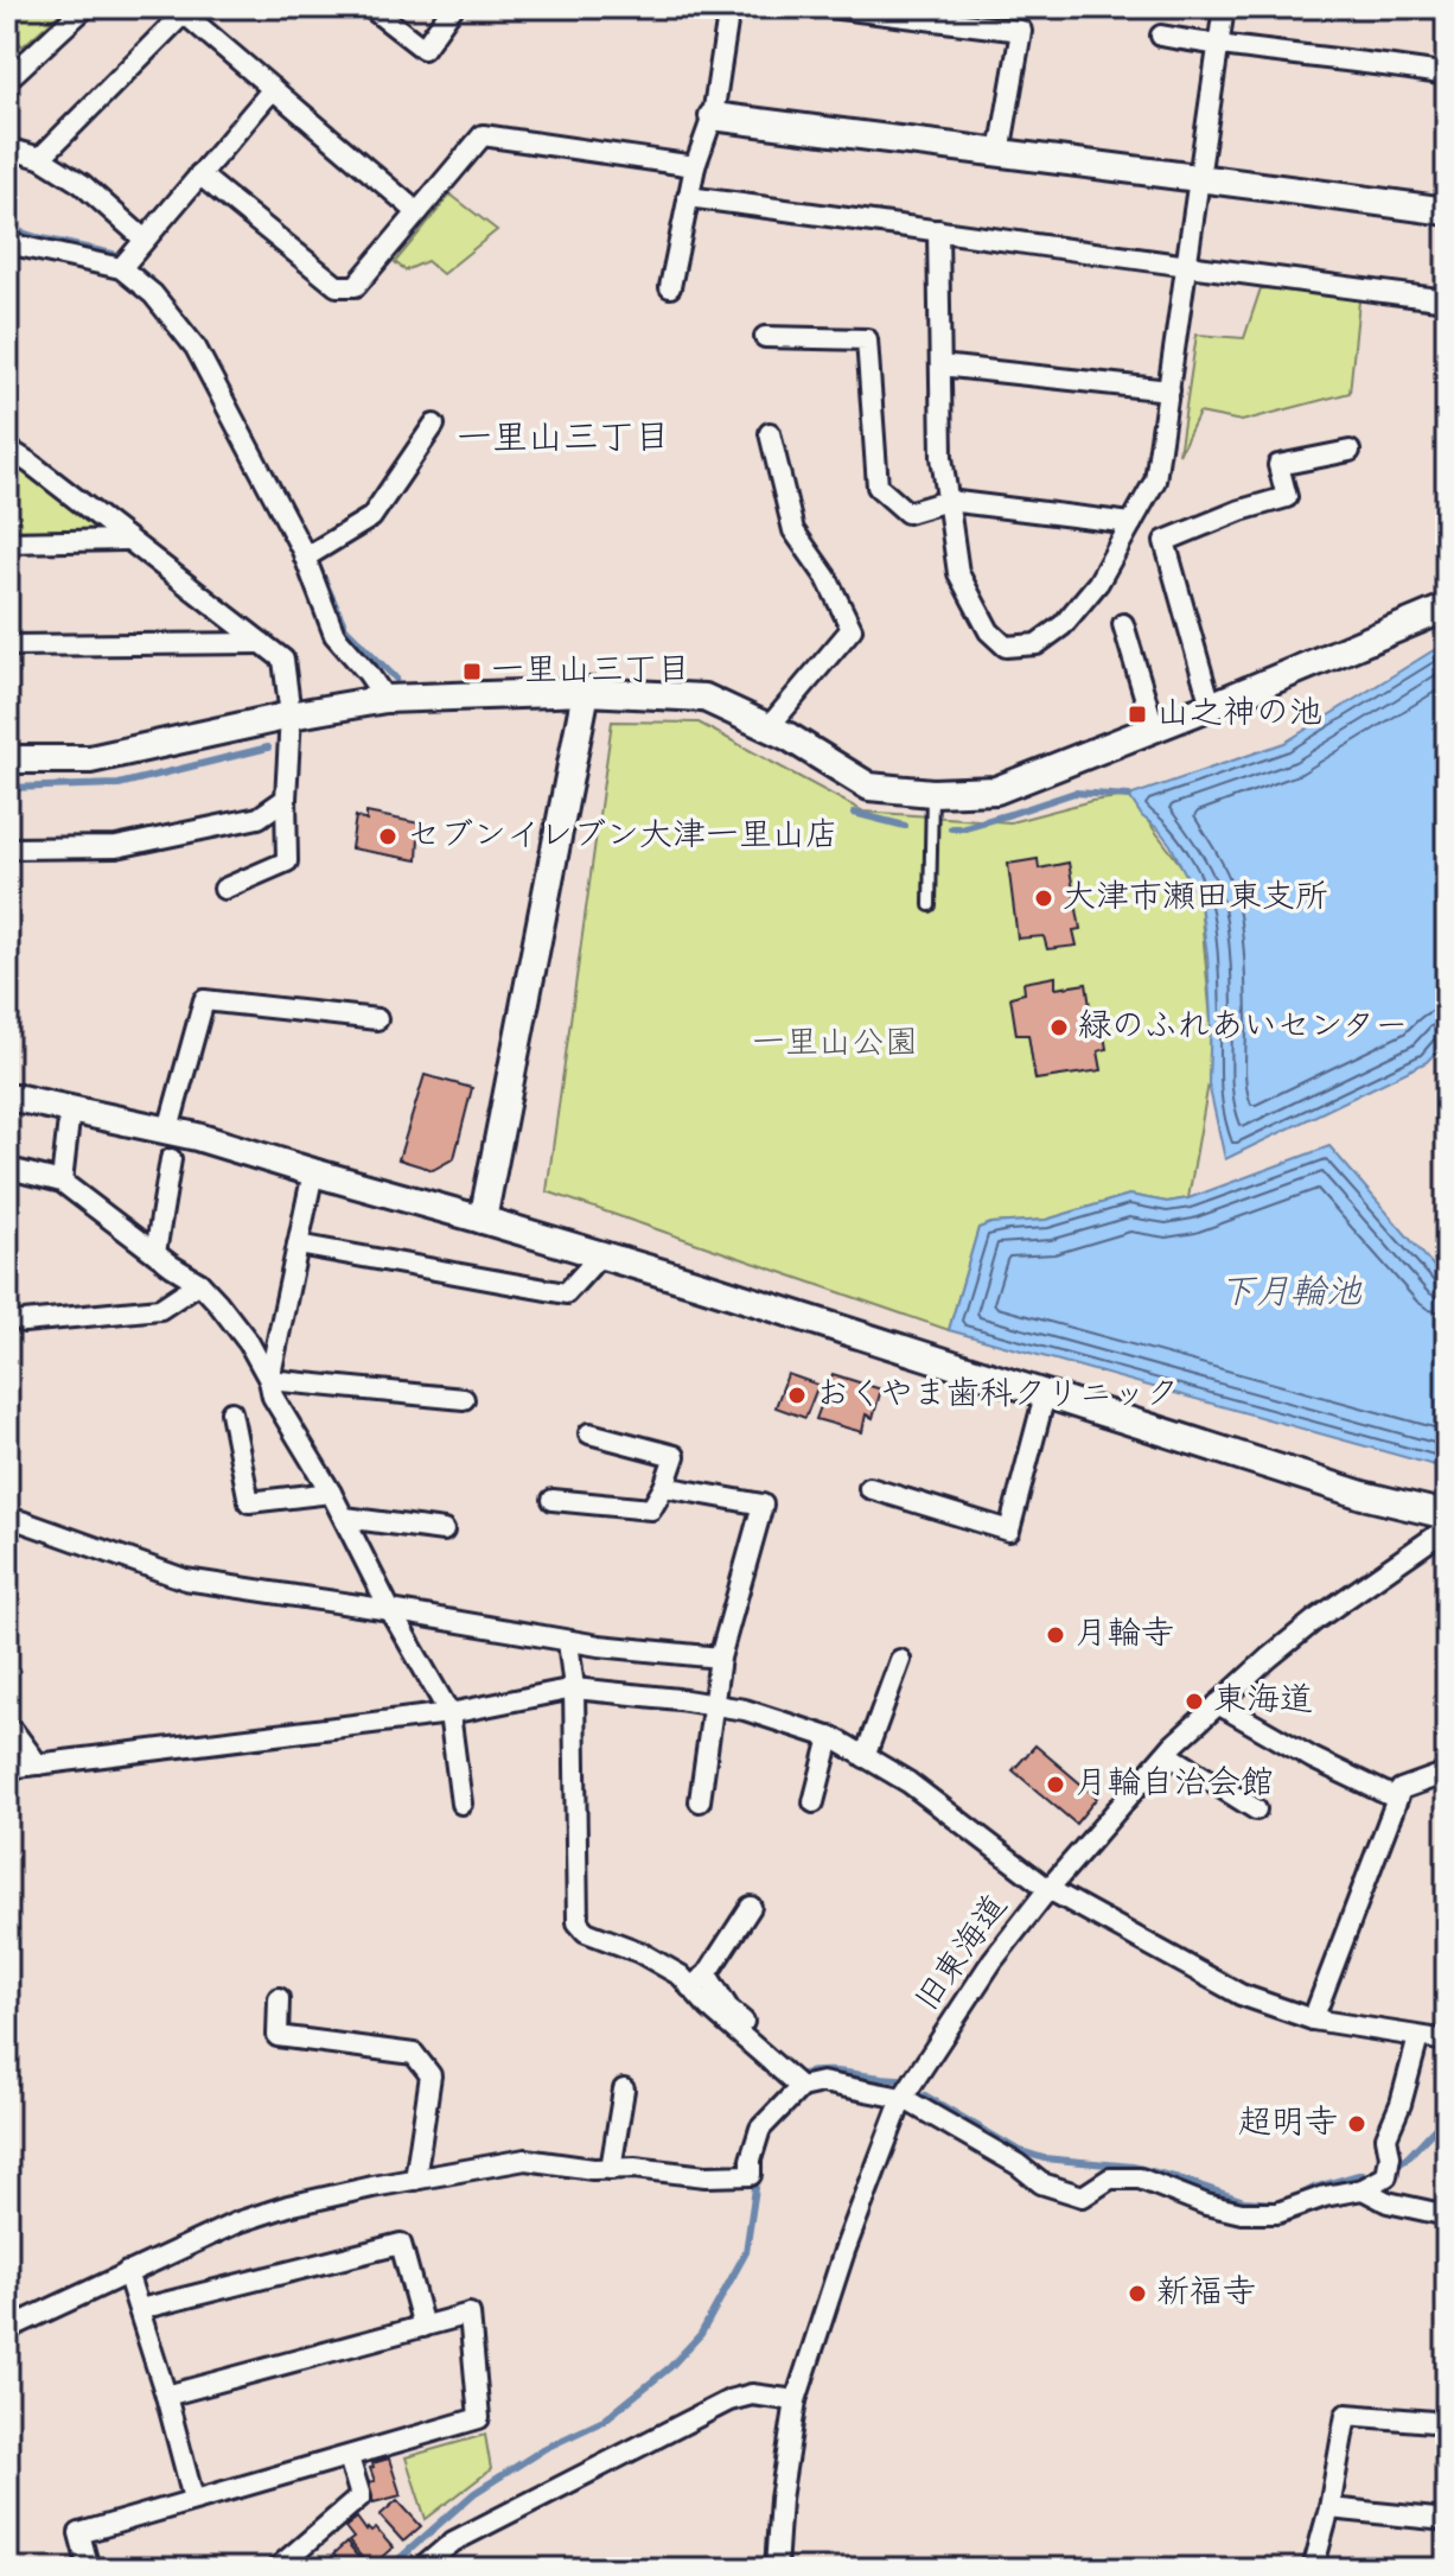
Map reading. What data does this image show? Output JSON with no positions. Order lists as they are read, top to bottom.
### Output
{
  "streets": {
    "street": ["旧東海道"]
  },
  "districts": ["一里山三丁目"],
  "water": ["下月輪池"],
  "parks": ["一里山公園"],
  "places": {
    "transit": ["一里山三丁目", "山之神の池"],
    "other": [
      "セブンイレブン大津一里山店",
      "大津市瀬田東支所",
      "緑のふれあいセンター",
      "おくやま歯科クリニック",
      "月輪寺",
      "東海道",
      "月輪自治会館",
      "超明寺",
      "新福寺"
    ]
  }
}
